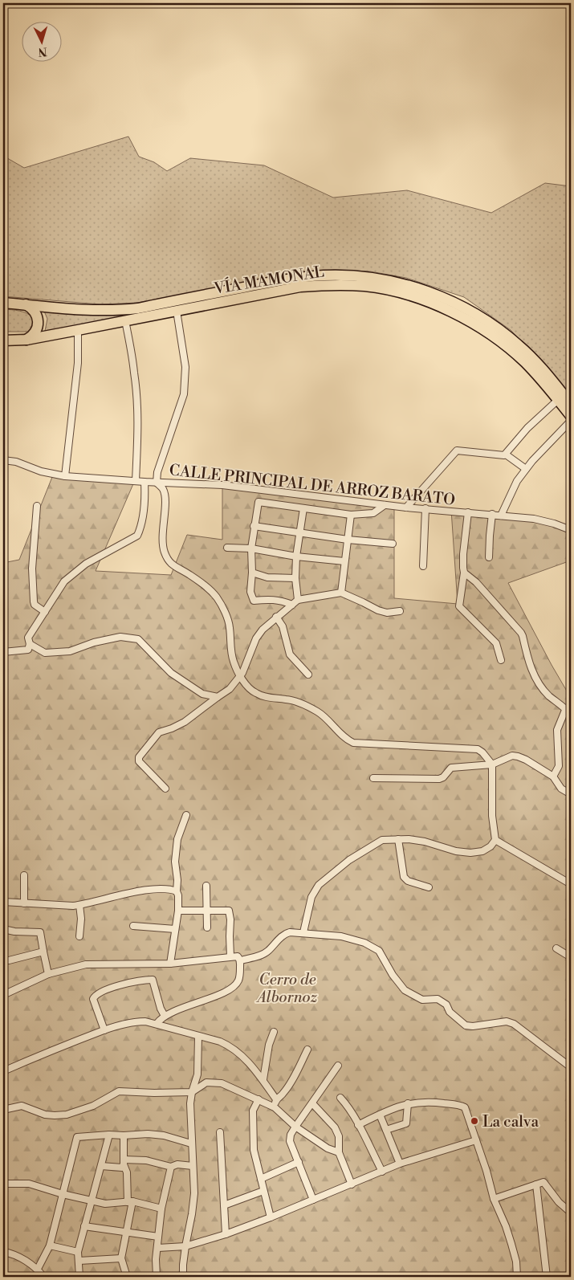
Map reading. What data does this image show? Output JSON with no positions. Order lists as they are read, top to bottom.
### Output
{
  "streets": {
    "main road": ["VÍA MAMONAL"],
    "street": ["CALLE PRINCIPAL DE ARROZ BARATO"]
  },
  "parks": ["Cerro de Albornoz"],
  "places": ["La calva"],
  "north": "bottom"
}
